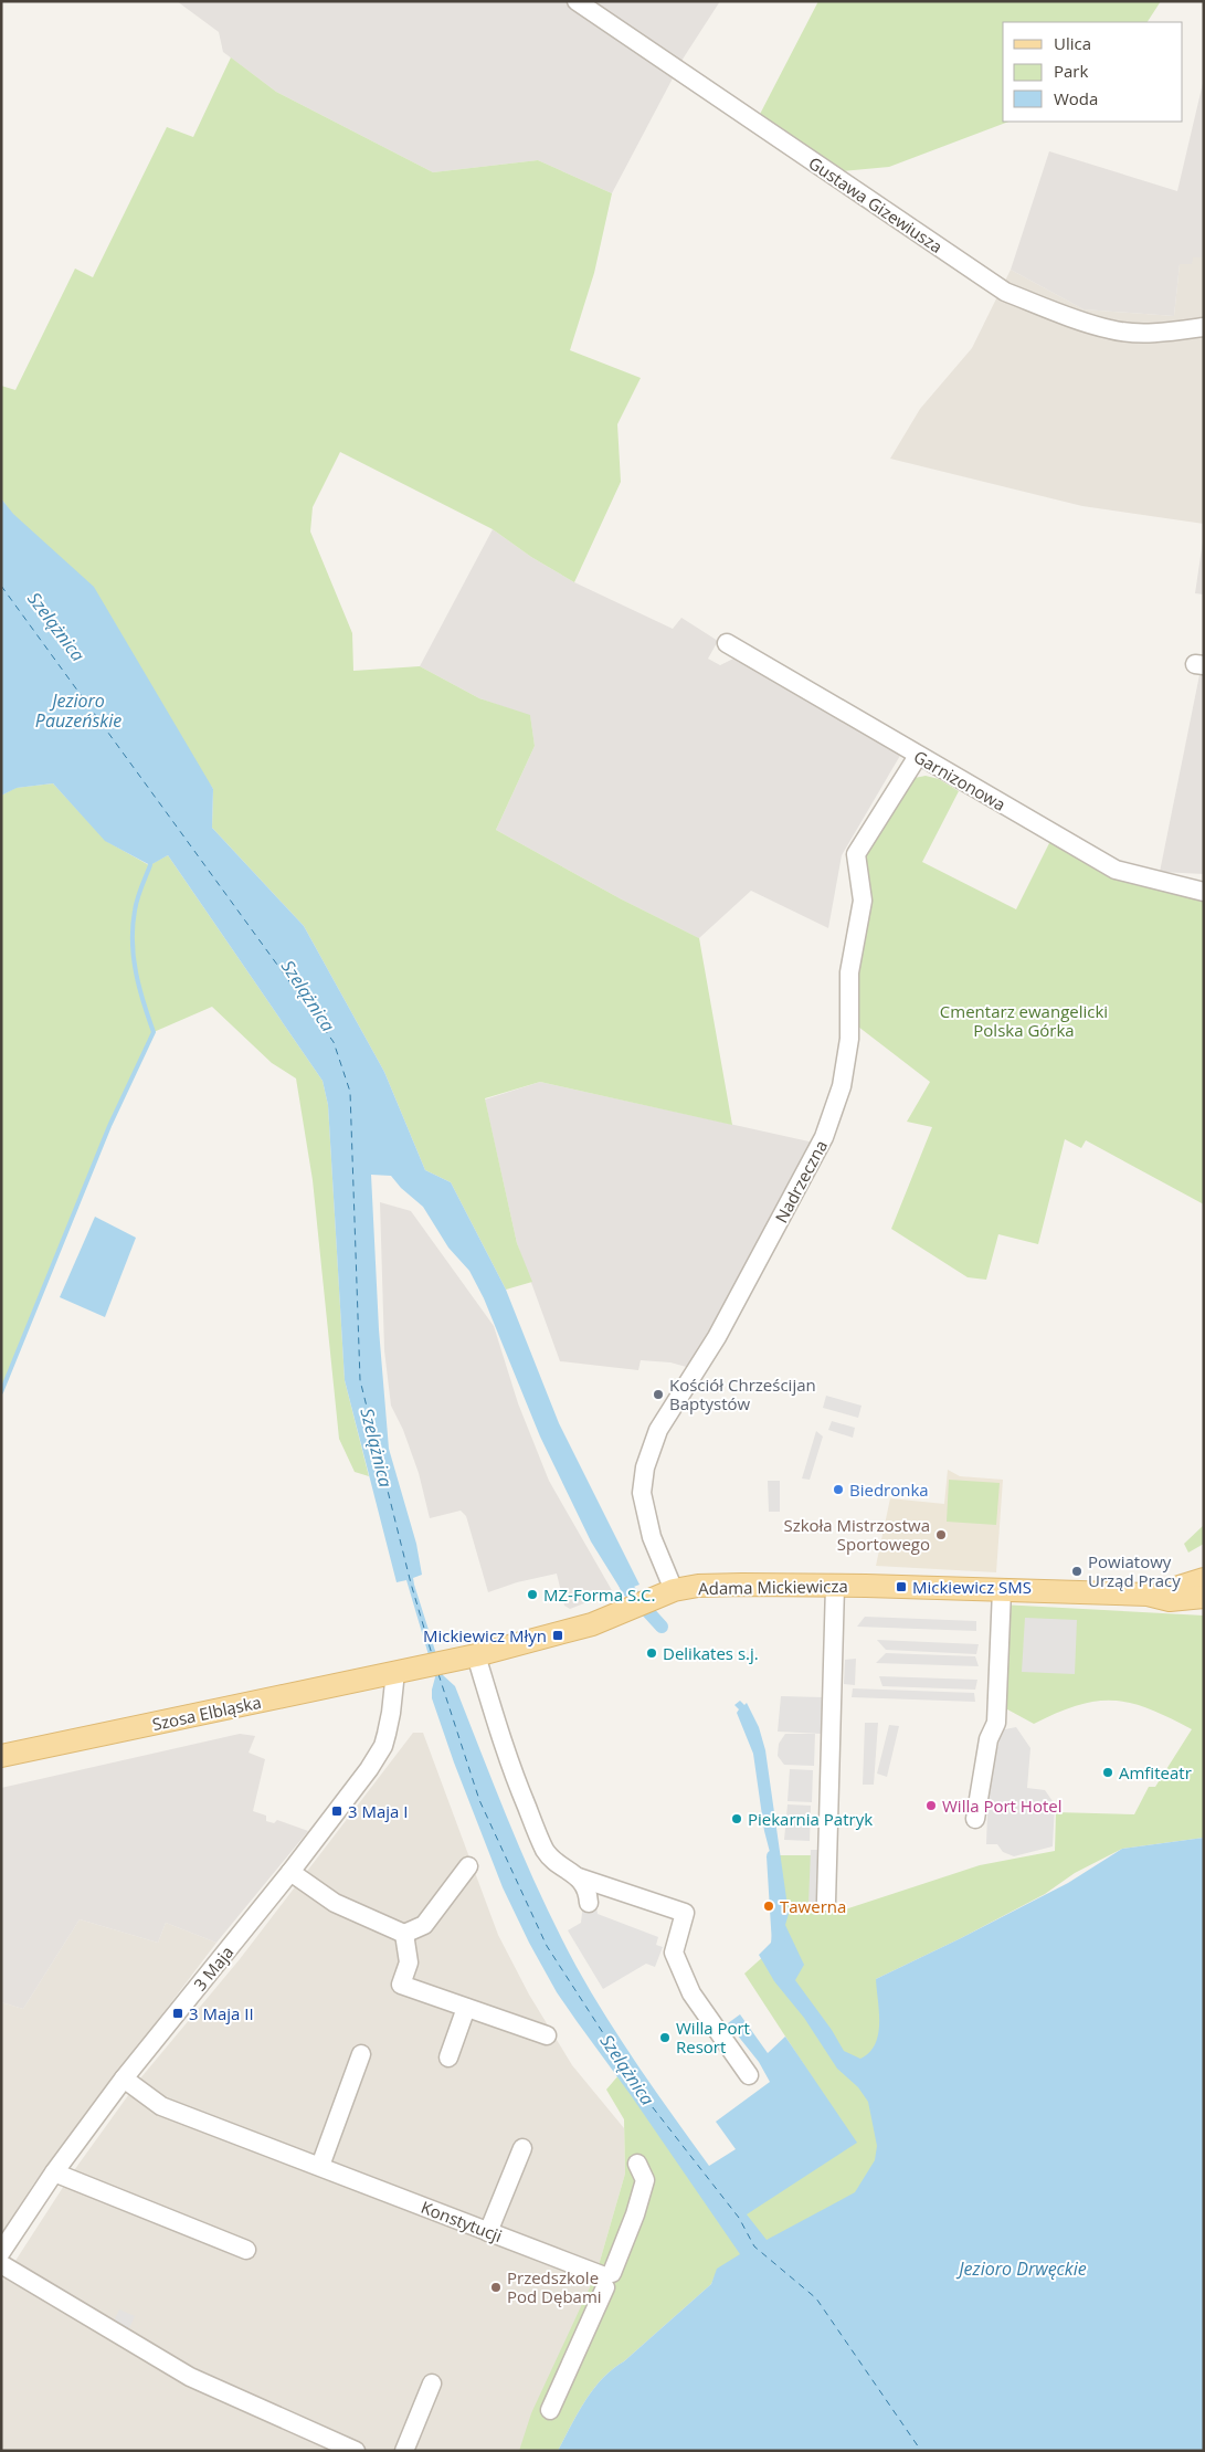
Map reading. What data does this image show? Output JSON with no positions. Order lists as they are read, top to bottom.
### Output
{
  "streets": {
    "main road": ["Adama Mickiewicza", "Szosa Elbląska"],
    "street": [
      "Gustawa Gizewiusza",
      "Garnizonowa",
      "Nadrzeczna",
      "3 Maja",
      "Konstytucji"
    ]
  },
  "crossings": [
    ["Garnizonowa", "Nadrzeczna"],
    ["Nadrzeczna", "Adama Mickiewicza"],
    ["Adama Mickiewicza", "Szosa Elbląska"],
    ["Adama Mickiewicza", "3 Maja"],
    ["Szosa Elbląska", "3 Maja"],
    ["3 Maja", "Konstytucji"]
  ],
  "water": ["Szelążnica", "Jezioro Pauzeńskie", "Jezioro Drwęckie"],
  "parks": ["Cmentarz ewangelicki Polska Górka"],
  "places": {
    "other": [
      "Kościół Chrześcijan Baptystów",
      "Biedronka",
      "Szkoła Mistrzostwa Sportowego",
      "Powiatowy Urząd Pracy",
      "MZ-Forma S.C.",
      "Delikates s.j.",
      "Amfiteatr",
      "Willa Port Hotel",
      "Piekarnia Patryk",
      "Tawerna",
      "Willa Port Resort",
      "Przedszkole Pod Dębami"
    ],
    "transit": [
      "Mickiewicz SMS",
      "Mickiewicz Młyn",
      "3 Maja I",
      "3 Maja II"
    ]
  },
  "legend": ["Ulica", "Park", "Woda"]
}
